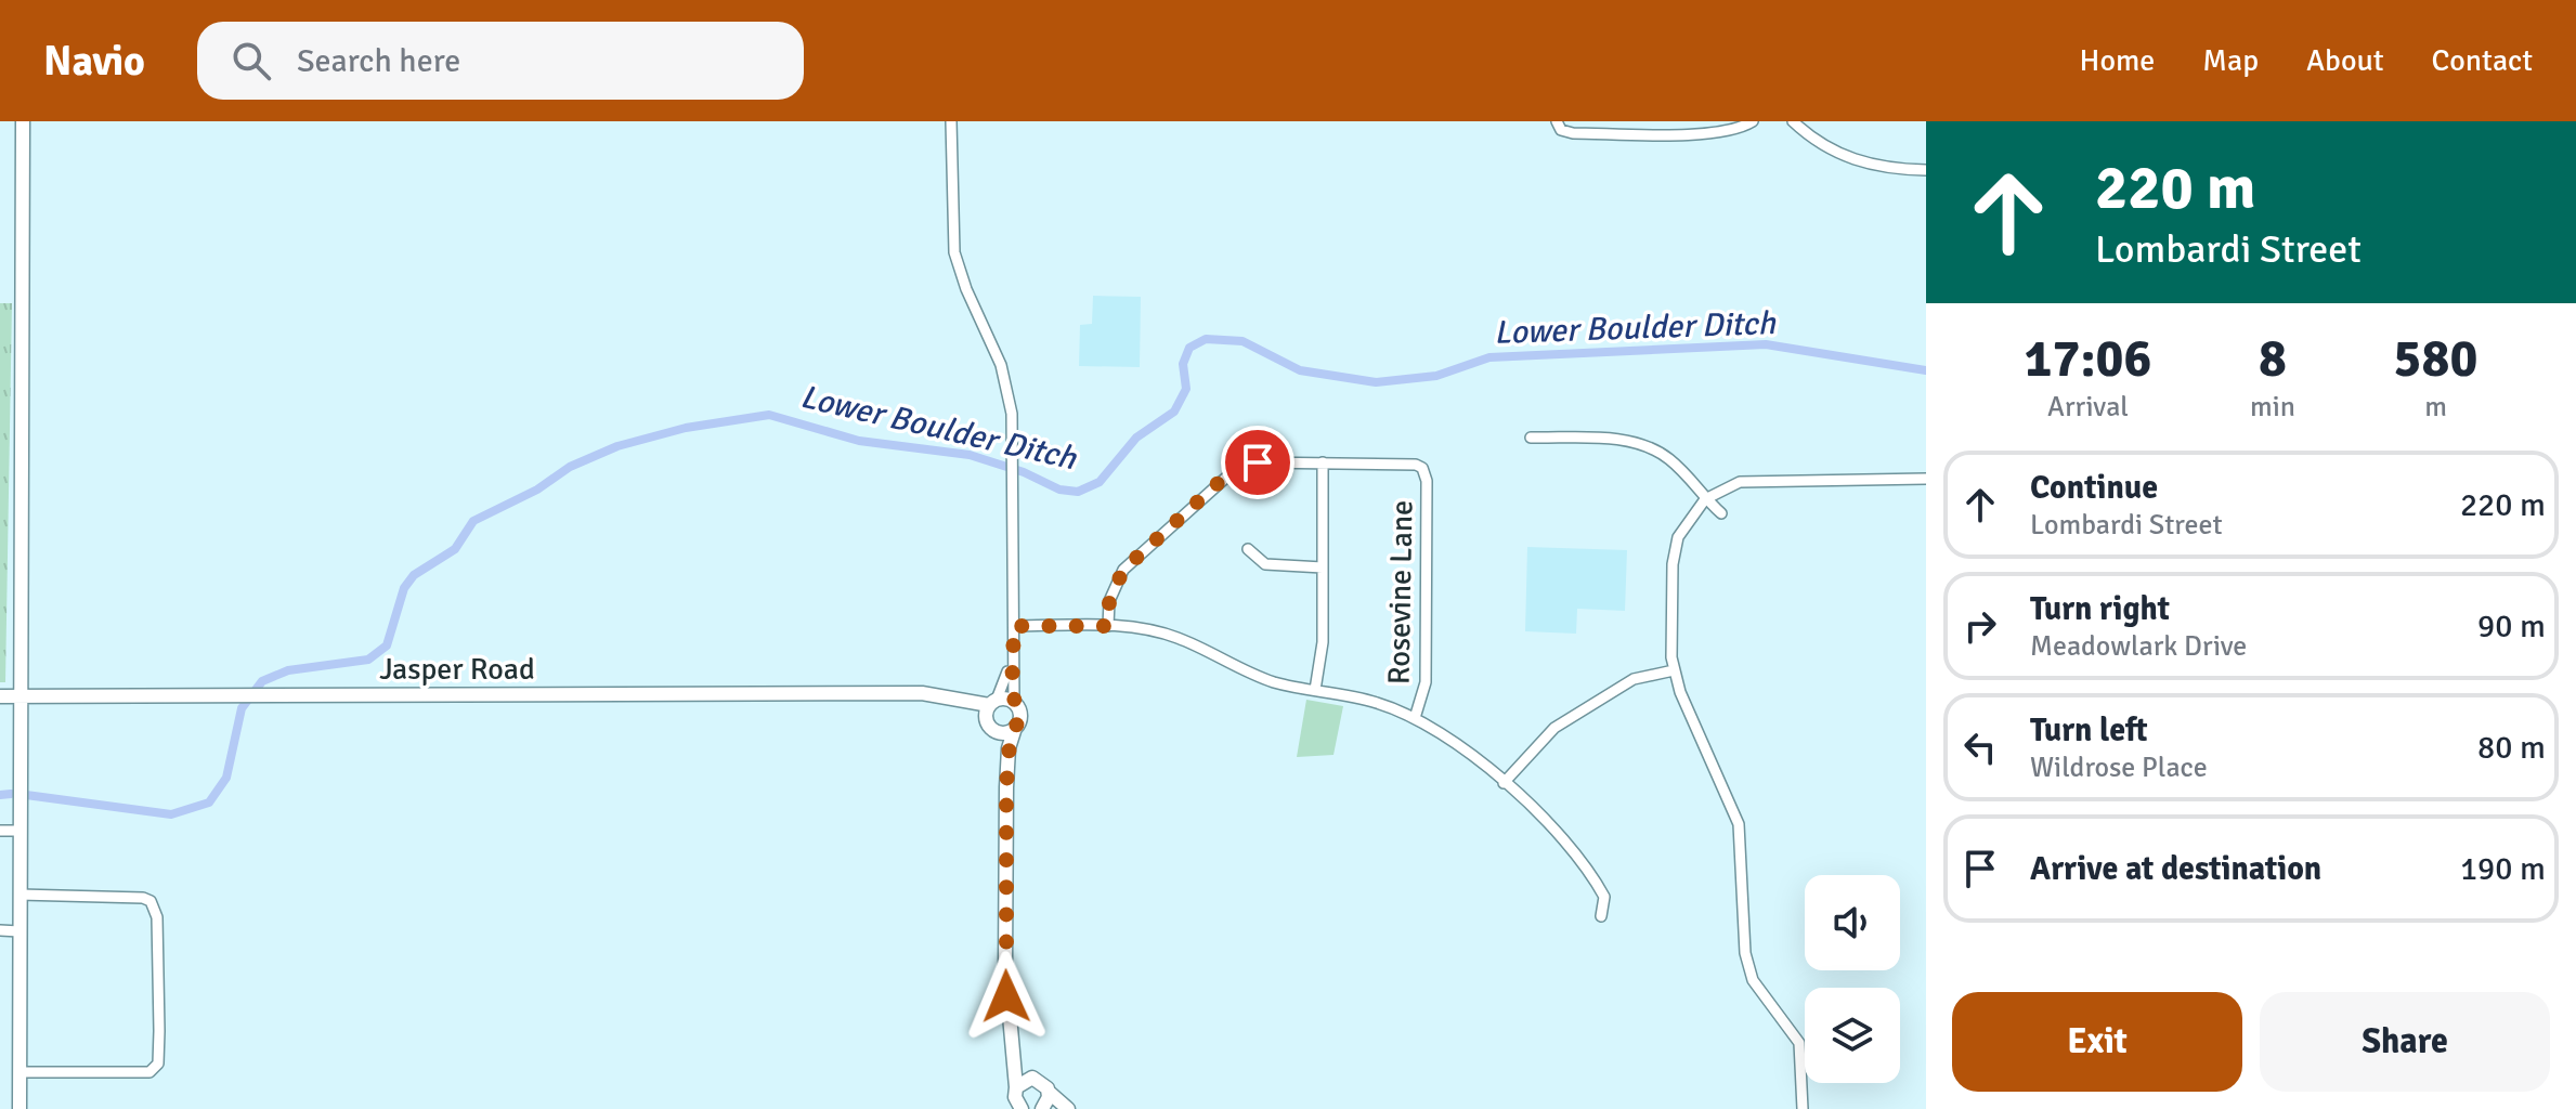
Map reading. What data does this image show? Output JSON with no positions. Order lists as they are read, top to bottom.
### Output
{
  "streets": {
    "street": ["Rosevine Lane", "Jasper Road"]
  },
  "water": ["Lower Boulder Ditch"],
  "page": {
    "header": "Navio",
    "search": "Search here",
    "nav": [
      "Home",
      "Map",
      "About",
      "Contact"
    ],
    "turn": ["220 m", "Lombardi Street"],
    "eta": [
      "17:06",
      "Arrival",
      "8",
      "min",
      "580",
      "m"
    ],
    "list": [
      {
        "name": "Continue",
        "note": "Lombardi Street",
        "value": "220 m"
      },
      {
        "name": "Turn right",
        "note": "Meadowlark Drive",
        "value": "90 m"
      },
      {
        "name": "Turn left",
        "note": "Wildrose Place",
        "value": "80 m"
      },
      {
        "name": "Arrive at destination",
        "value": "190 m"
      }
    ],
    "buttons": ["Exit", "Share"]
  }
}
